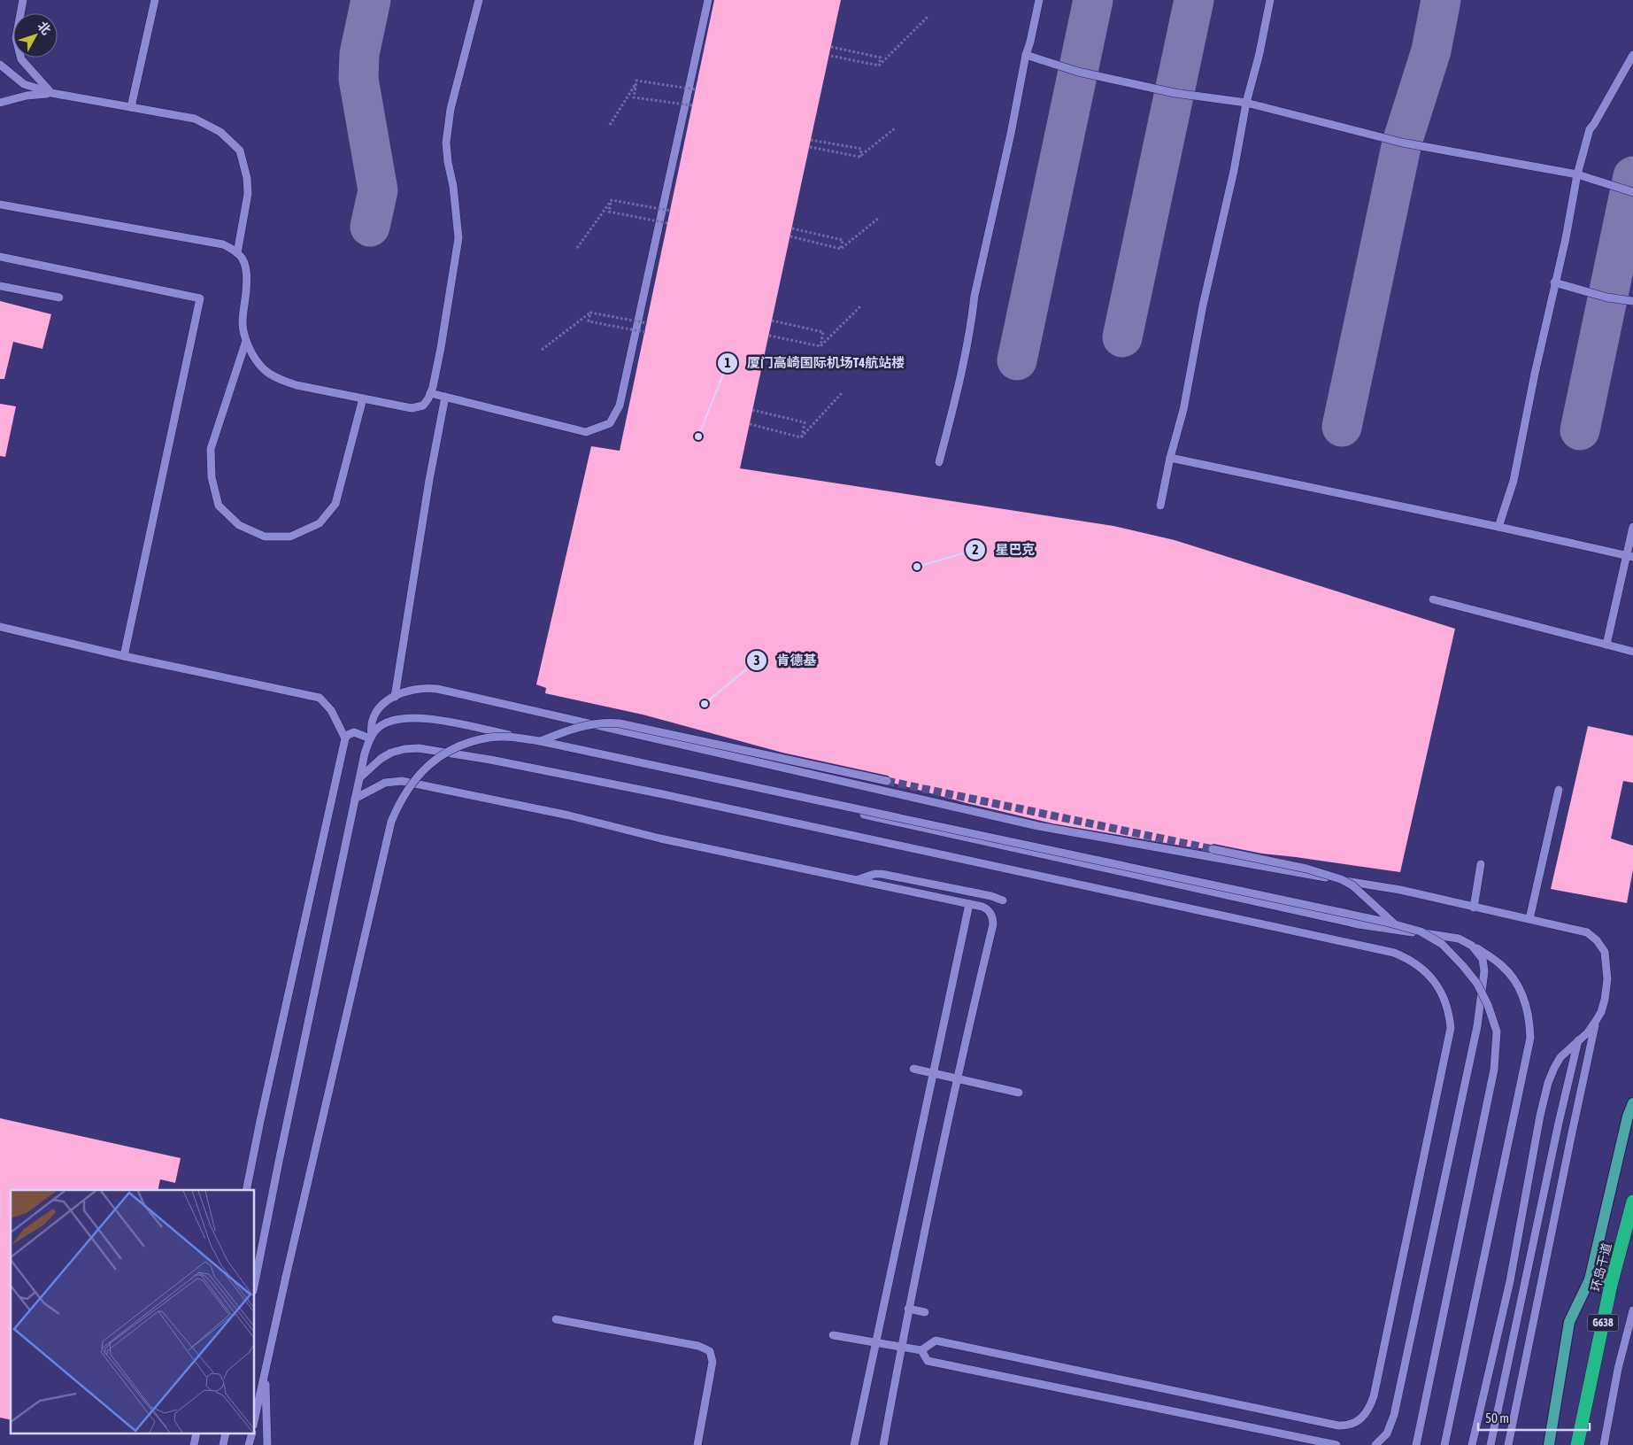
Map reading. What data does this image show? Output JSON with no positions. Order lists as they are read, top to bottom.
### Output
{
  "streets": {
    "highway": ["环岛干道", "G638"]
  },
  "places": ["厦门高崎国际机场T4航站楼", "星巴克", "肯德基"],
  "scale_bar": "50 m",
  "north": "top right"
}
